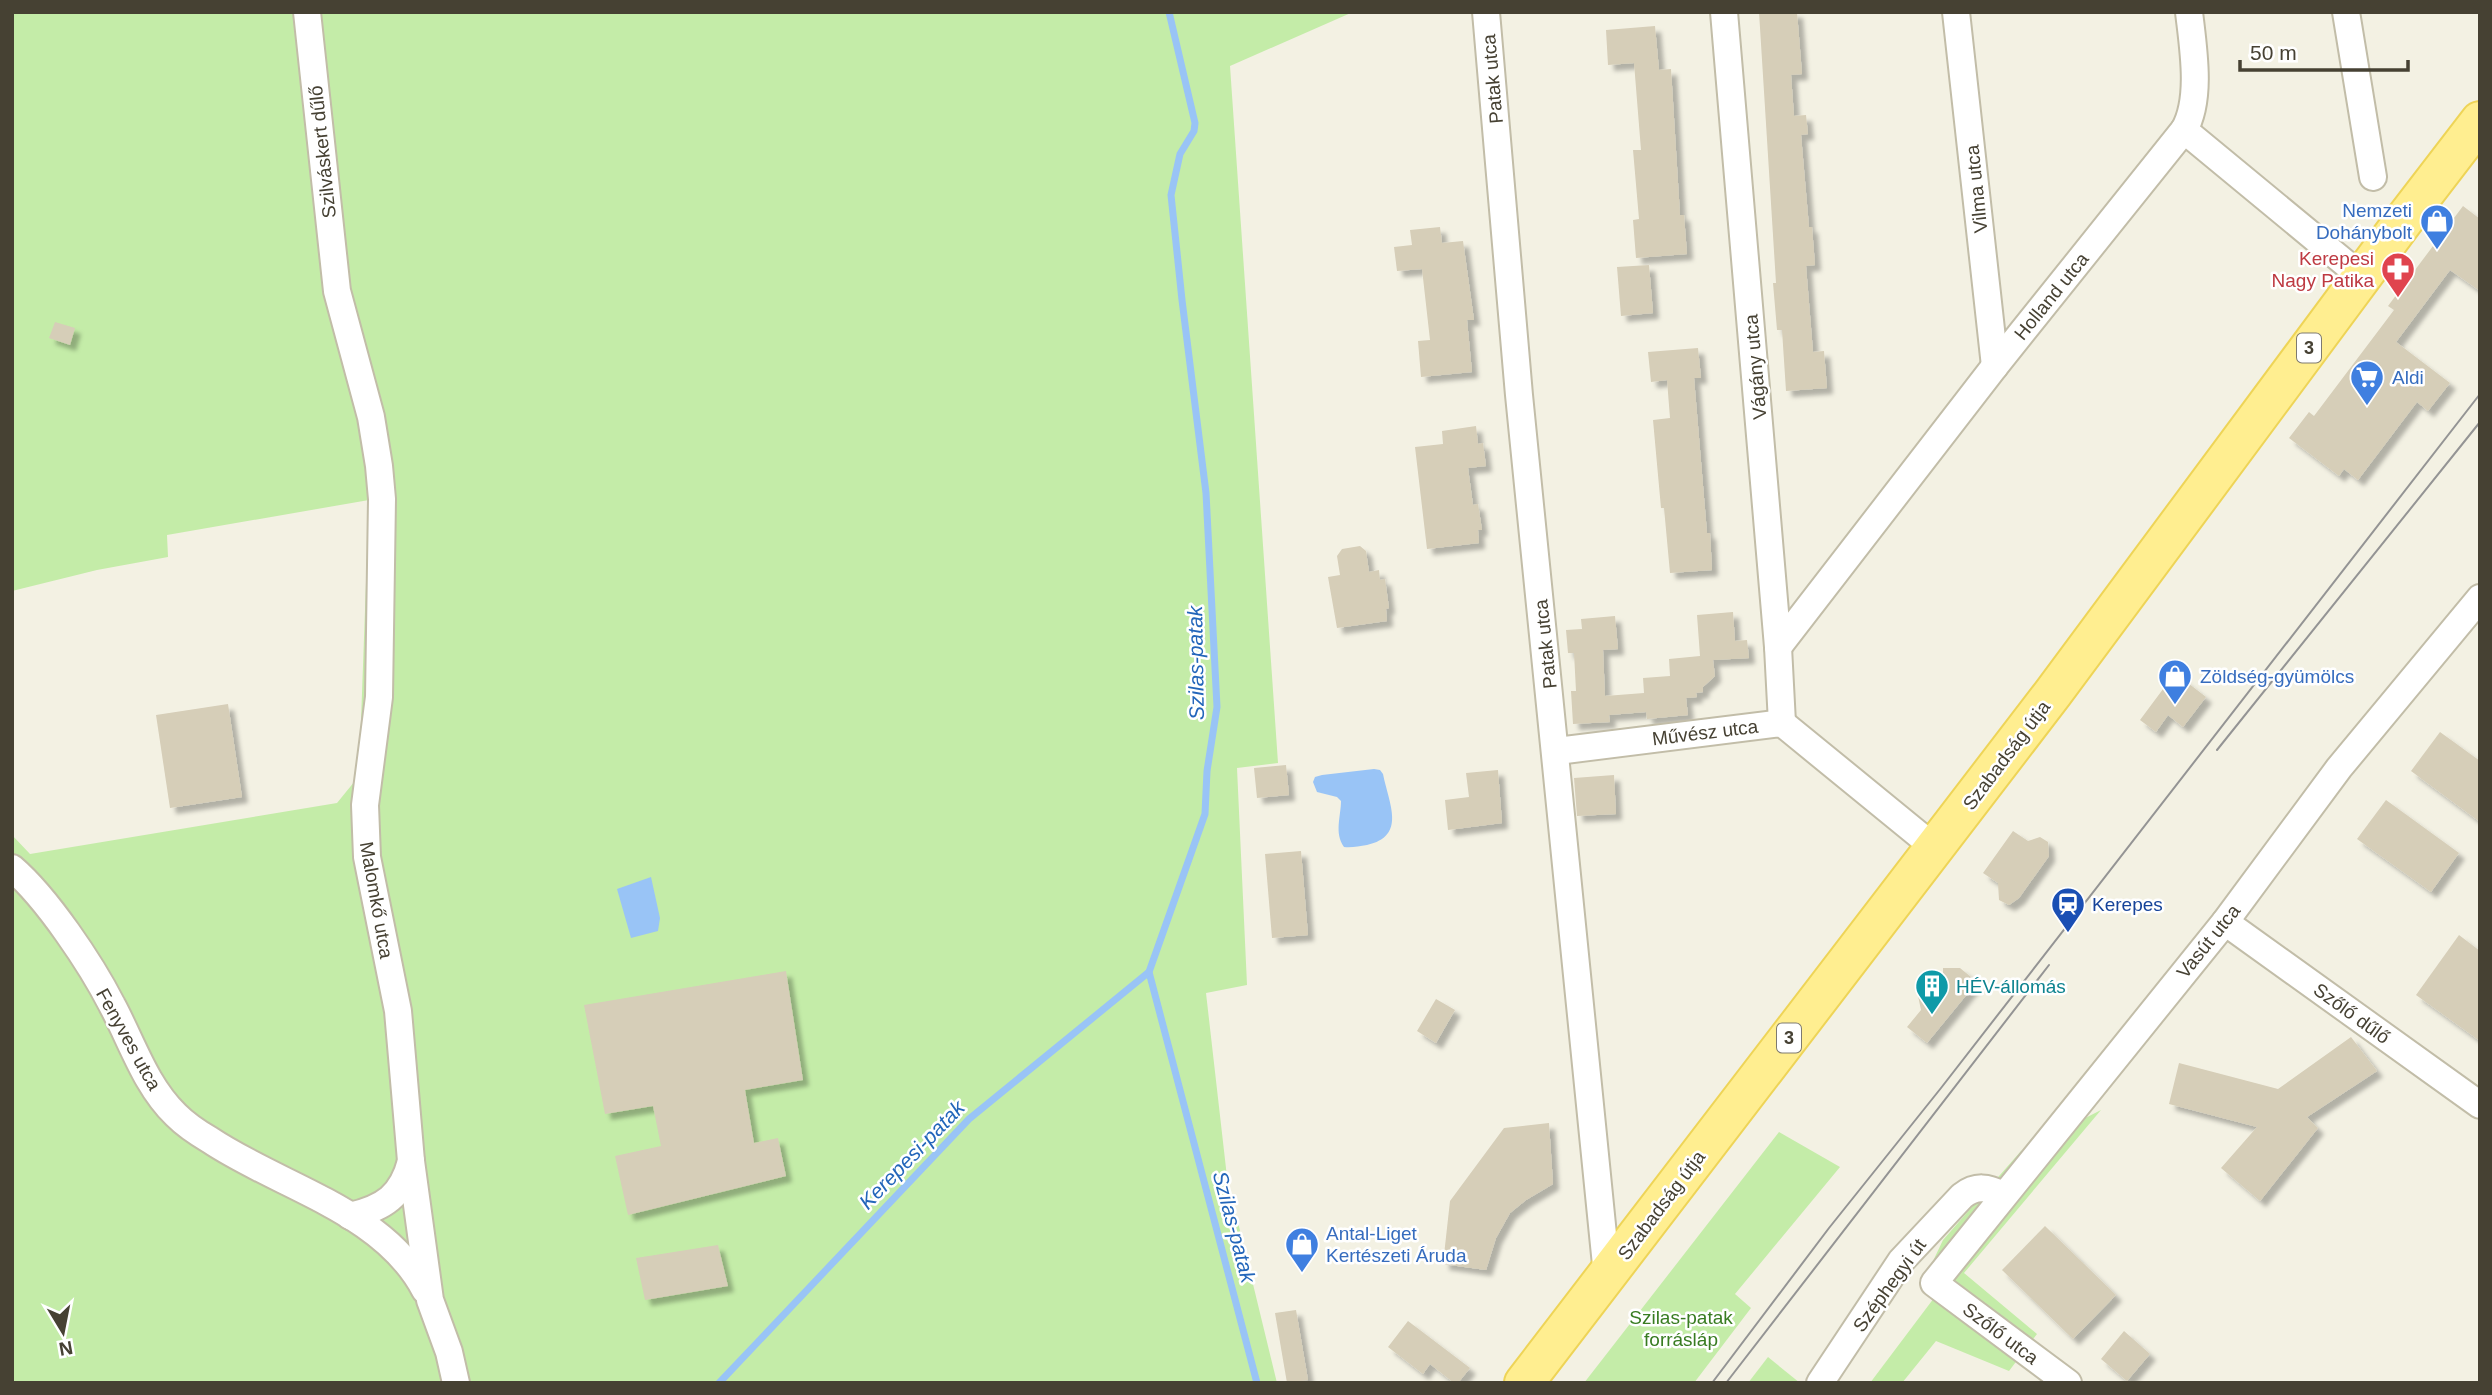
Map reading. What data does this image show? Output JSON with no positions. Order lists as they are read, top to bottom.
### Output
{
  "streets": {
    "main road": ["3", "Szabadság útja"],
    "street": [
      "Patak utca",
      "Szilváskert dűlő",
      "Vilma utca",
      "Holland utca",
      "Vágány utca",
      "Művész utca",
      "Malomkő utca",
      "Vasút utca",
      "Szőlő dűlő",
      "Fenyves utca",
      "Széphegyi út",
      "Szőlő utca"
    ]
  },
  "crossings": [
    ["Patak utca", "Művész utca"],
    ["Patak utca", "Szabadság útja"],
    ["Szilváskert dűlő", "Malomkő utca"],
    ["Vilma utca", "Holland utca"],
    ["Holland utca", "Vágány utca"],
    ["Vágány utca", "Művész utca"],
    ["Művész utca", "Szabadság útja"],
    ["Malomkő utca", "Fenyves utca"],
    ["Vasút utca", "Szőlő dűlő"],
    ["Vasút utca", "Széphegyi út"],
    ["Vasút utca", "Szőlő utca"]
  ],
  "water": ["Szilas-patak", "Kerepesi-patak"],
  "parks": ["Szilas-patak forrásláp"],
  "places": {
    "shop": ["Nemzeti Dohánybolt", "Zöldség-gyümölcs", "Antal-Liget Kertészeti Áruda"],
    "pharmacy": ["Kerepesi Nagy Patika"],
    "supermarket": ["Aldi"],
    "station": ["Kerepes"],
    "building": ["HÉV-állomás"]
  },
  "scale_bar": "50 m",
  "north": "bottom"
}
